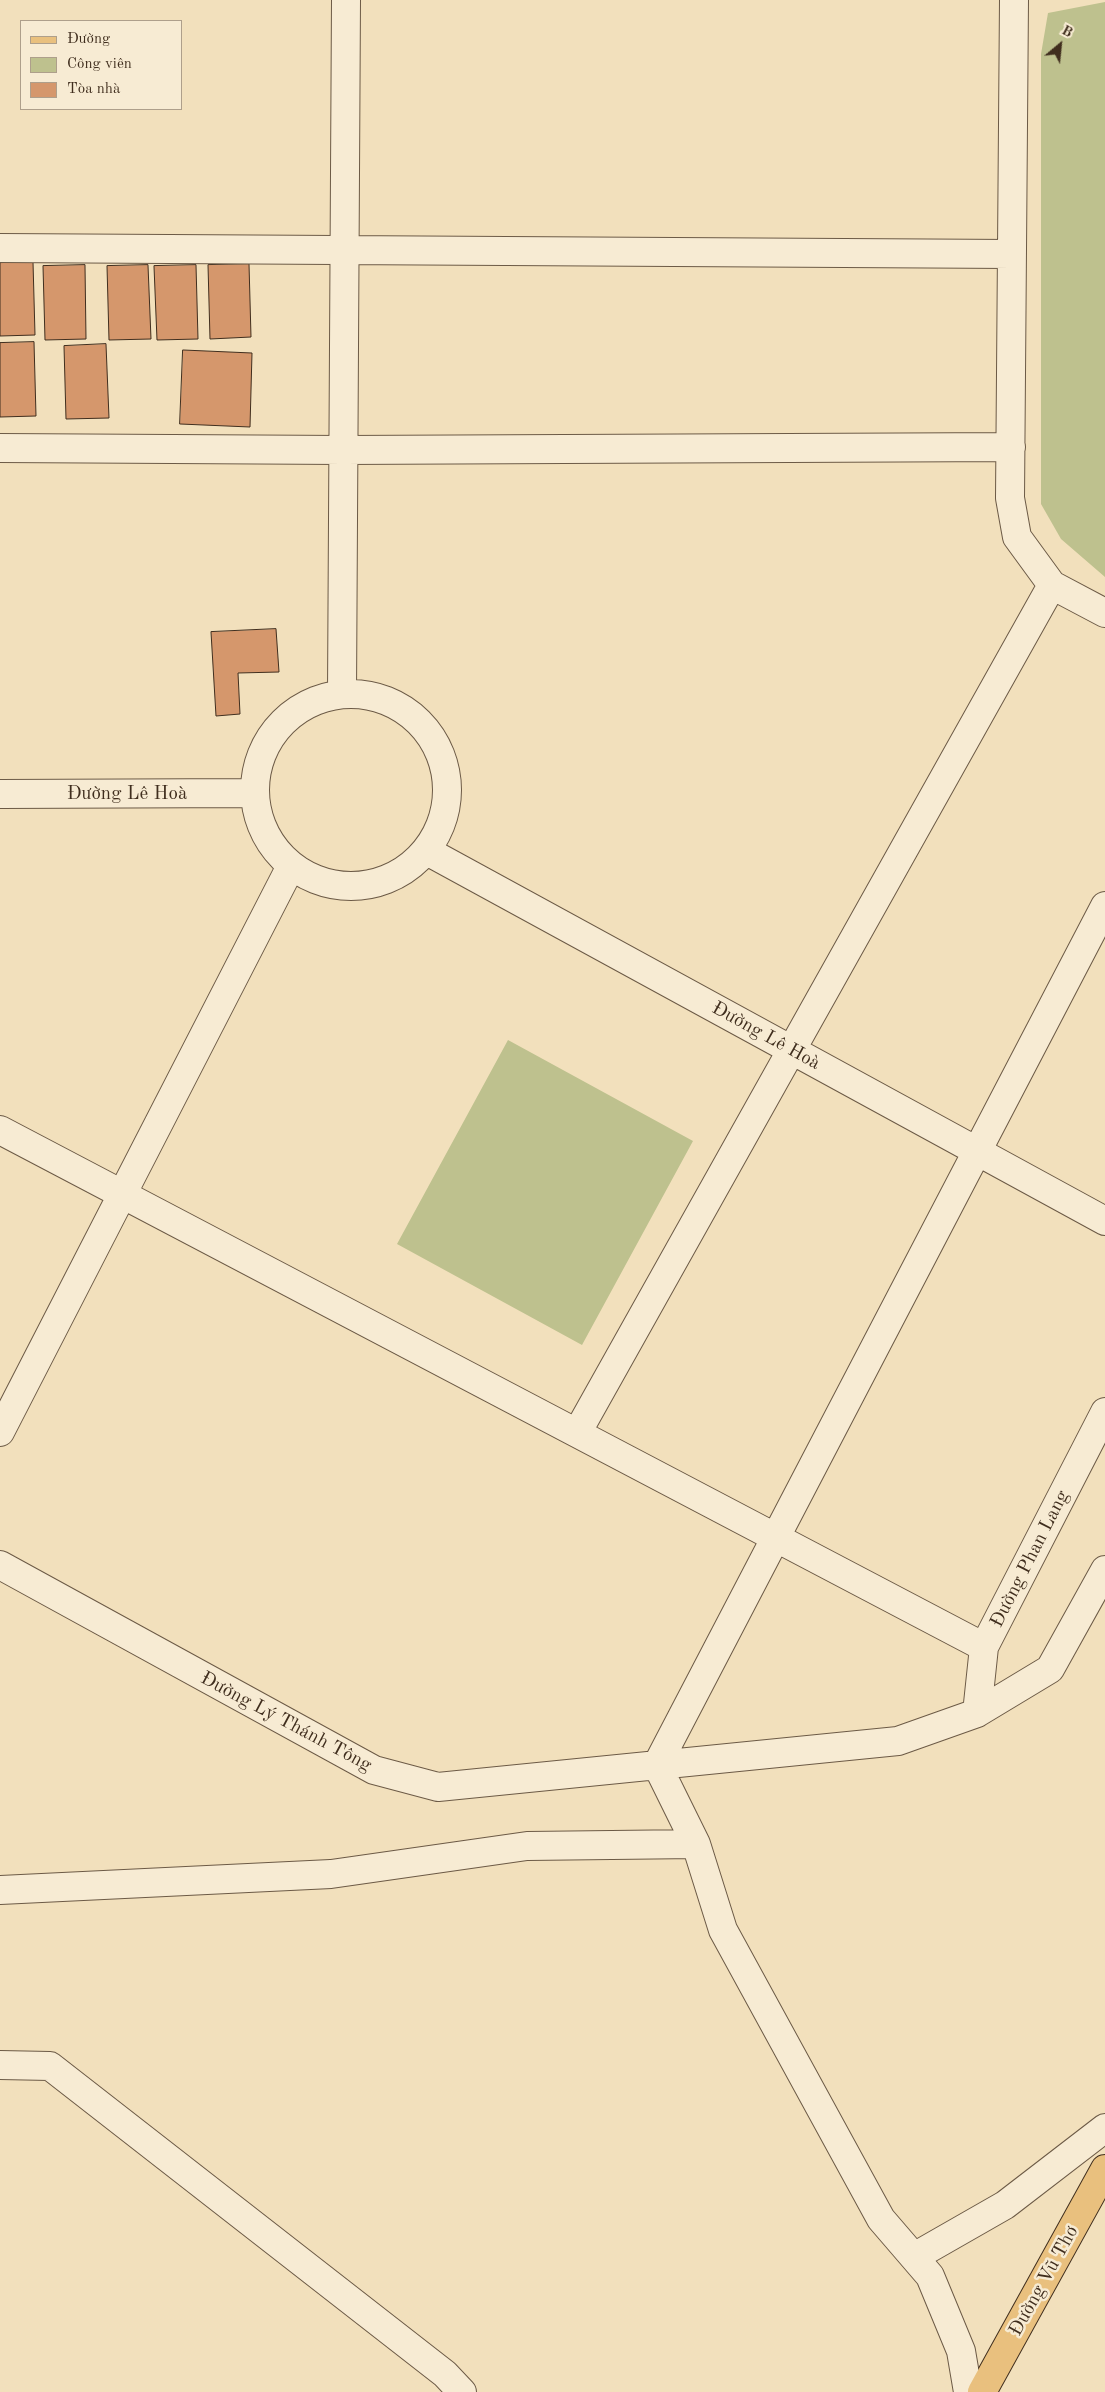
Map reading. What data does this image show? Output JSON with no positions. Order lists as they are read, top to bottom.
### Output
{
  "streets": {
    "main road": ["Đường Vũ Thơ"],
    "street": ["Đường Lê Hoà", "Đường Phan Lang", "Đường Lý Thánh Tông"]
  },
  "legend": ["Đường", "Công viên", "Tòa nhà"],
  "north": "top right"
}
